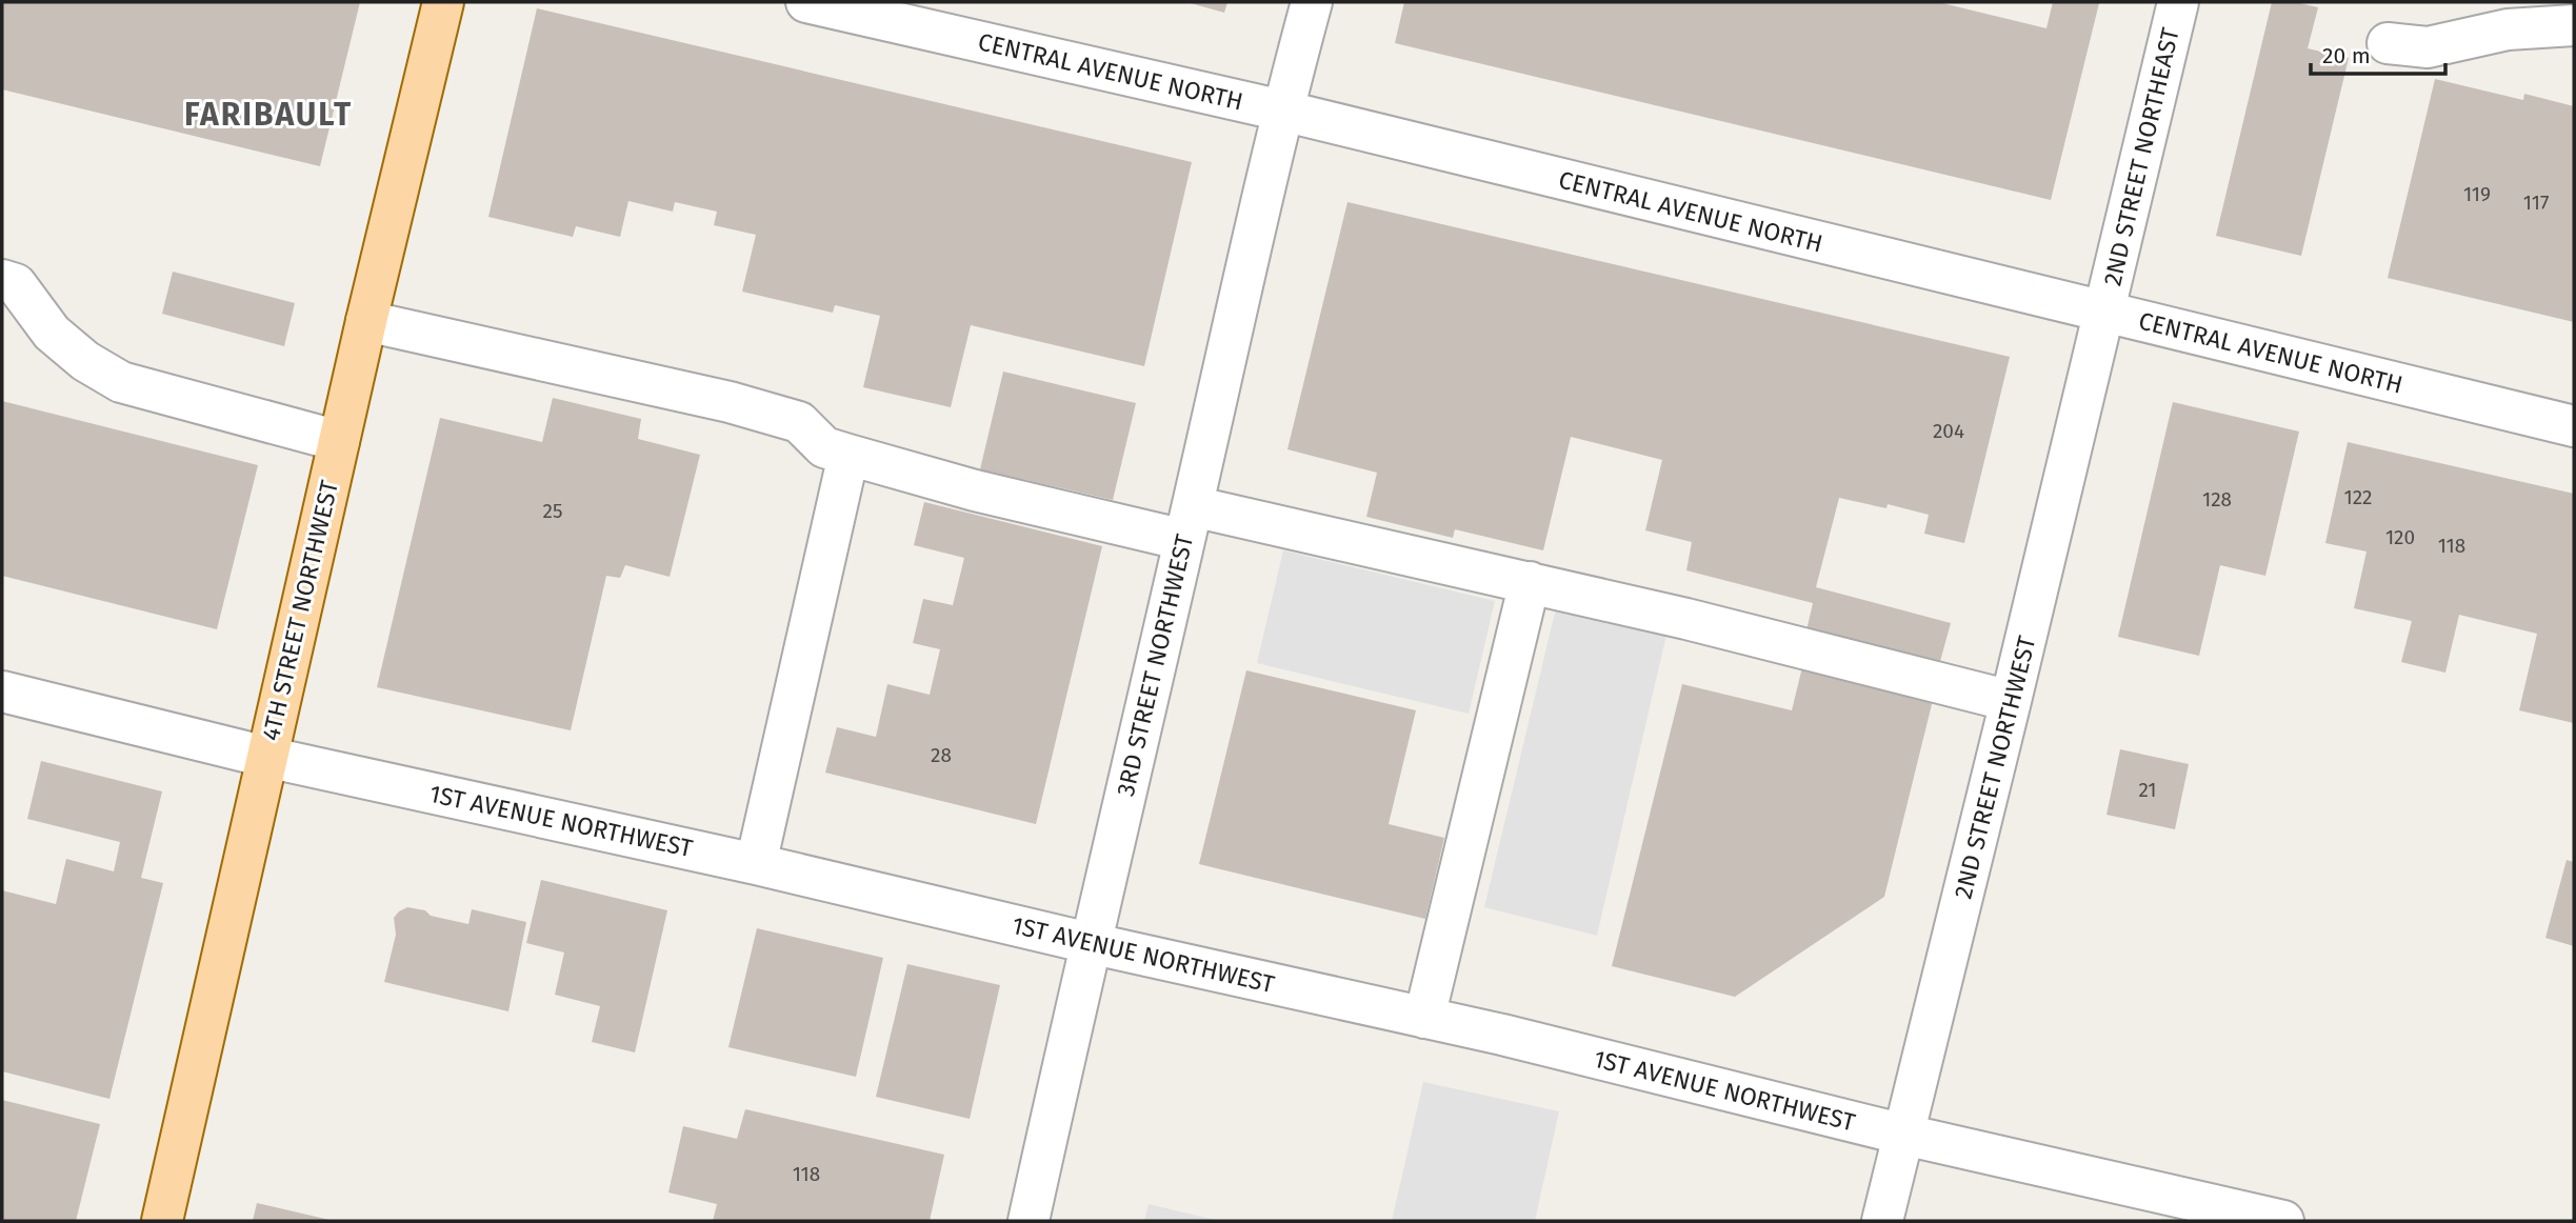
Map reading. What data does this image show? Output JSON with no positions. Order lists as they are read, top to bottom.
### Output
{
  "streets": {
    "main road": ["4TH STREET NORTHWEST"],
    "street": [
      "CENTRAL AVENUE NORTH",
      "2ND STREET NORTHEAST",
      "3RD STREET NORTHWEST",
      "2ND STREET NORTHWEST",
      "1ST AVENUE NORTHWEST"
    ]
  },
  "crossings": [
    ["CENTRAL AVENUE NORTH", "2ND STREET NORTHEAST"],
    ["CENTRAL AVENUE NORTH", "3RD STREET NORTHWEST"],
    ["CENTRAL AVENUE NORTH", "2ND STREET NORTHWEST"],
    ["2ND STREET NORTHEAST", "2ND STREET NORTHWEST"],
    ["4TH STREET NORTHWEST", "1ST AVENUE NORTHWEST"],
    ["3RD STREET NORTHWEST", "1ST AVENUE NORTHWEST"],
    ["2ND STREET NORTHWEST", "1ST AVENUE NORTHWEST"]
  ],
  "districts": ["FARIBAULT"],
  "house_numbers": [
    "119",
    "117",
    "204",
    "122",
    "128",
    "25",
    "120",
    "118",
    "28",
    "21",
    "118"
  ],
  "scale_bar": "20 m"
}
